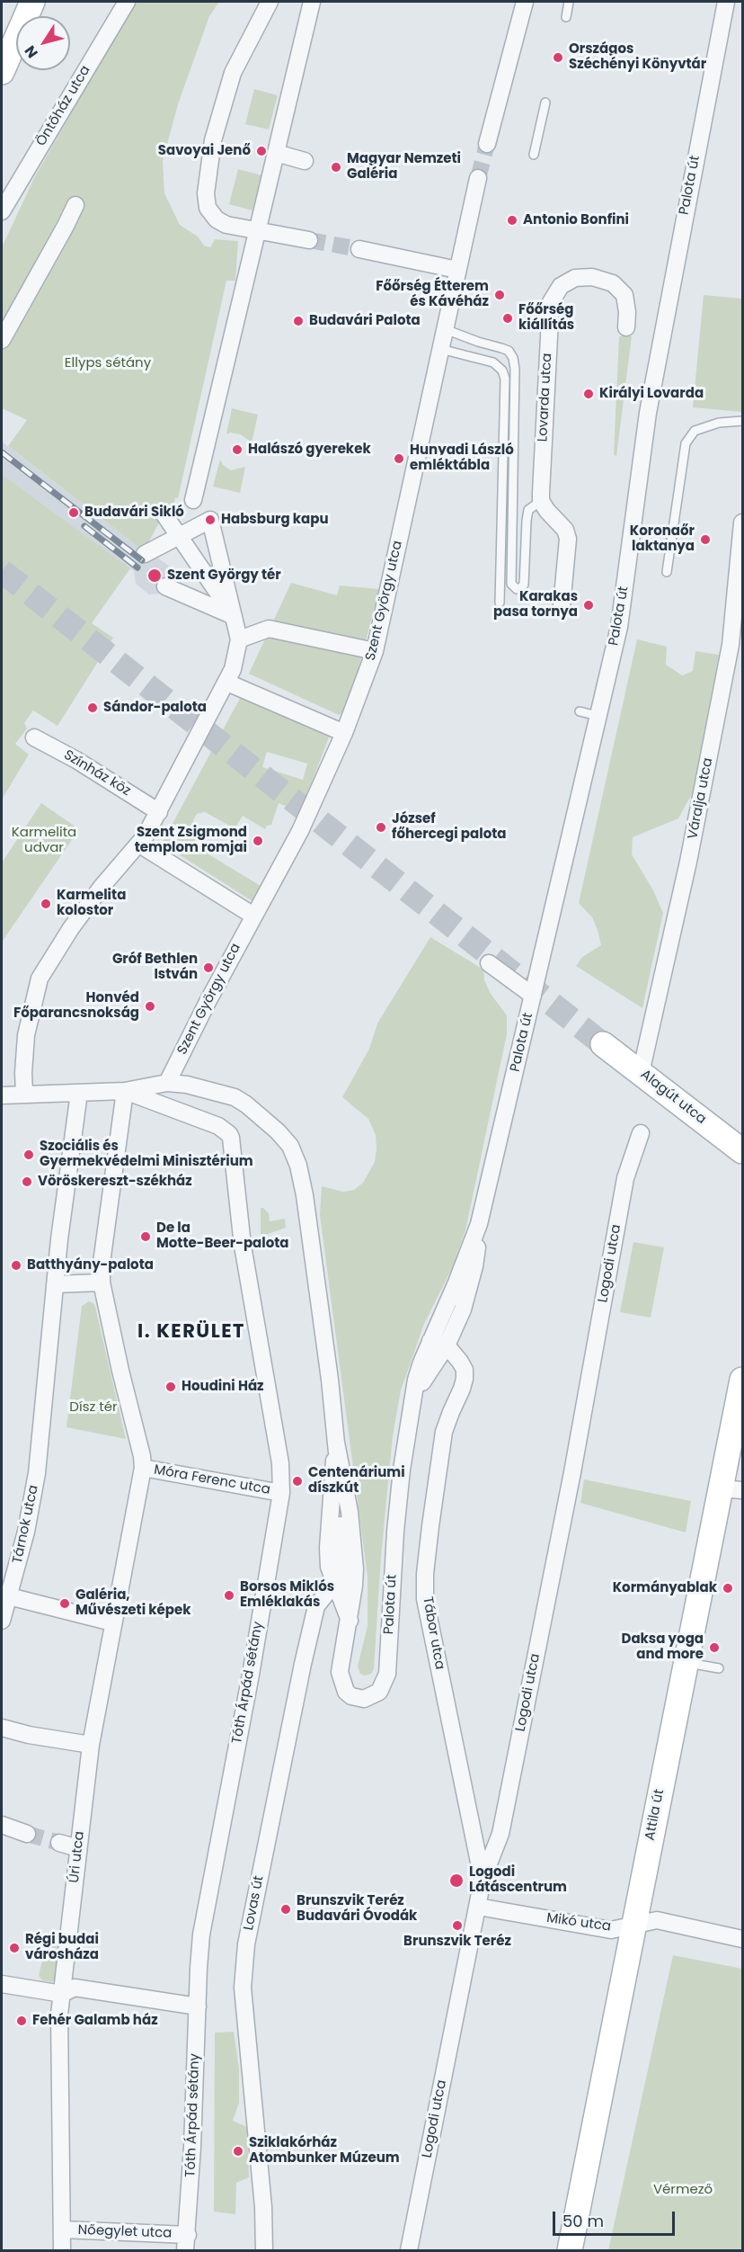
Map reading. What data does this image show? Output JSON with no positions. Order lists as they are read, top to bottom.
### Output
{
  "streets": {
    "main road": ["Alagút utca", "Attila út"],
    "street": [
      "Öntőház utca",
      "Palota út",
      "Lovarda utca",
      "Szent György utca",
      "Színház köz",
      "Váralja utca",
      "Logodi utca",
      "Móra Ferenc utca",
      "Tárnok utca",
      "Tábor utca",
      "Tóth Árpád sétány",
      "Úri utca",
      "Lovas út",
      "Mikó utca",
      "Nőegylet utca"
    ]
  },
  "crossings": [
    ["Palota út", "Szent György utca"],
    ["Palota út", "Tábor utca"],
    ["Palota út", "Tóth Árpád sétány"],
    ["Palota út", "Lovas út"],
    ["Váralja utca", "Alagút utca"],
    ["Logodi utca", "Tábor utca"],
    ["Logodi utca", "Mikó utca"],
    ["Móra Ferenc utca", "Tóth Árpád sétány"],
    ["Móra Ferenc utca", "Úri utca"],
    ["Tóth Árpád sétány", "Nőegylet utca"],
    ["Attila út", "Mikó utca"],
    ["Úri utca", "Nőegylet utca"]
  ],
  "districts": ["I. KERÜLET"],
  "parks": [
    "Ellyps sétány",
    "Karmelita udvar",
    "Dísz tér",
    "Vérmező"
  ],
  "places": [
    "Országos Széchényi Könyvtár",
    "Savoyai Jenő",
    "Magyar Nemzeti Galéria",
    "Antonio Bonfini",
    "Főőrség Étterem és Kávéház",
    "Főőrség kiállítás",
    "Budavári Palota",
    "Királyi Lovarda",
    "Halászó gyerekek",
    "Hunyadi László emléktábla",
    "Budavári Sikló",
    "Habsburg kapu",
    "Koronaőr laktanya",
    "Szent György tér",
    "Karakas pasa tornya",
    "Sándor-palota",
    "József főhercegi palota",
    "Szent Zsigmond templom romjai",
    "Karmelita kolostor",
    "Gróf Bethlen István",
    "Honvéd Főparancsnokság",
    "Szociális és Gyermekvédelmi Minisztérium",
    "Vöröskereszt-székház",
    "De la Motte-Beer-palota",
    "Batthyány-palota",
    "Houdini Ház",
    "Centenáriumi díszkút",
    "Kormányablak",
    "Borsos Miklós Emléklakás",
    "Galéria, Művészeti képek",
    "Daksa yoga and more",
    "Logodi Látáscentrum",
    "Brunszvik Teréz Budavári Óvodák",
    "Brunszvik Teréz",
    "Régi budai városháza",
    "Fehér Galamb ház",
    "Sziklakórház Atombunker Múzeum"
  ],
  "scale_bar": "50 m",
  "north": "bottom left"
}
